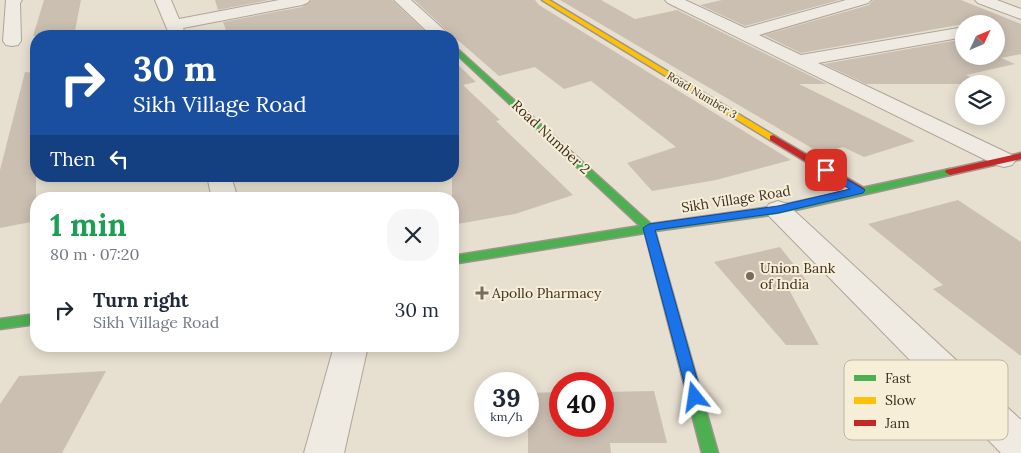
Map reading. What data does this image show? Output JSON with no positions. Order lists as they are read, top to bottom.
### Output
{
  "streets": {
    "street": ["Road Number 3", "Road Number 2", "Sikh Village Road"]
  },
  "crossings": [
    ["Road Number 3", "Sikh Village Road"],
    ["Road Number 2", "Sikh Village Road"]
  ],
  "places": {
    "other": ["Union Bank of India"],
    "health": ["Apollo Pharmacy"]
  },
  "legend": ["Fast", "Slow", "Jam"],
  "north": "top right",
  "page": {
    "turn": ["30 m", "Sikh Village Road"],
    "then": "Then",
    "heading": ["1 min", "80 m · 07:20"],
    "list": [
      {
        "name": "Turn right",
        "note": "Sikh Village Road",
        "value": "30 m"
      }
    ],
    "speed": "39 km/h",
    "limit": "40"
  }
}
